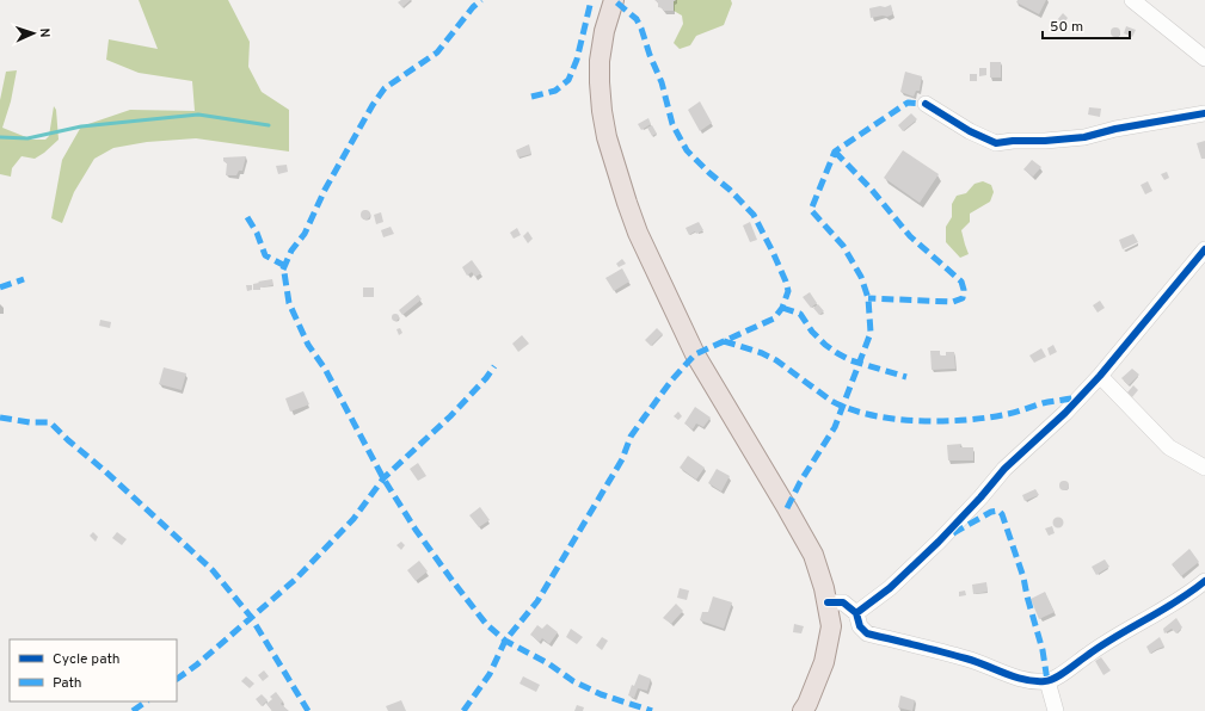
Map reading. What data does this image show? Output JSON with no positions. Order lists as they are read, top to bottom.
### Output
{
  "legend": ["Cycle path", "Path"],
  "scale_bar": "50 m",
  "north": "right"
}
